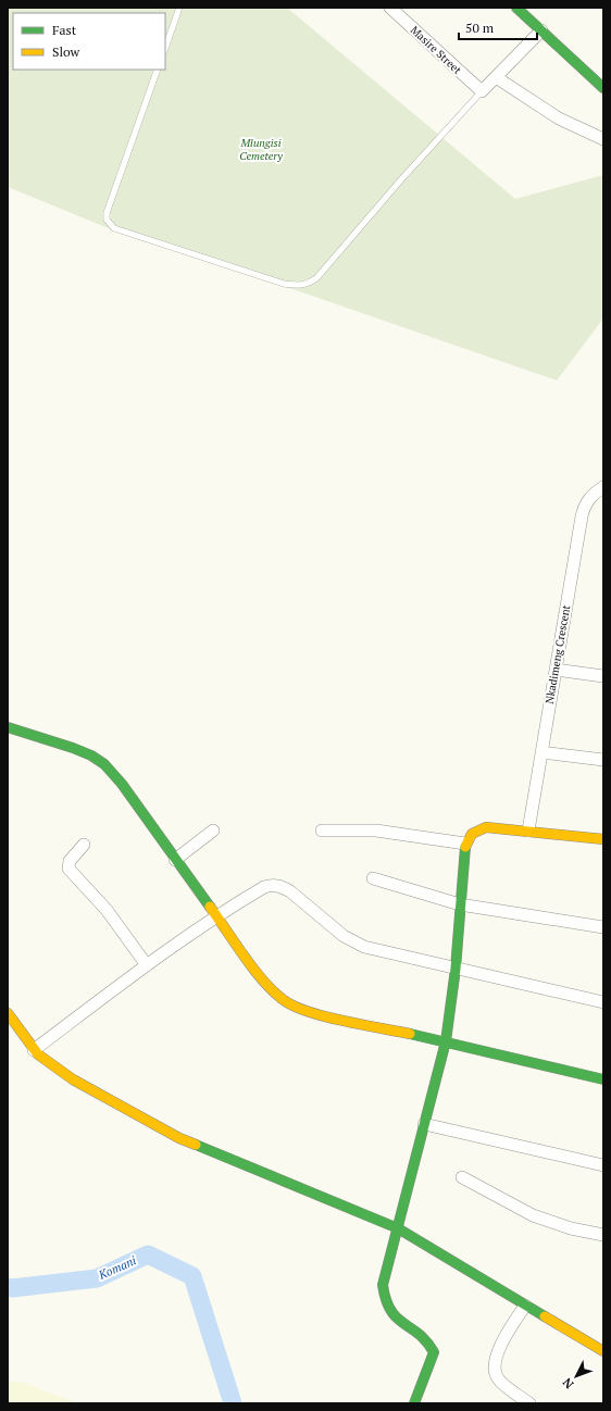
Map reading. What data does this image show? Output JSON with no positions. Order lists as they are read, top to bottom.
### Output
{
  "streets": {
    "street": ["Masire Street", "Nkadimeng Crescent"]
  },
  "water": ["Komani"],
  "parks": ["Mlungisi Cemetery"],
  "legend": ["Fast", "Slow"],
  "scale_bar": "50 m",
  "north": "bottom left"
}
